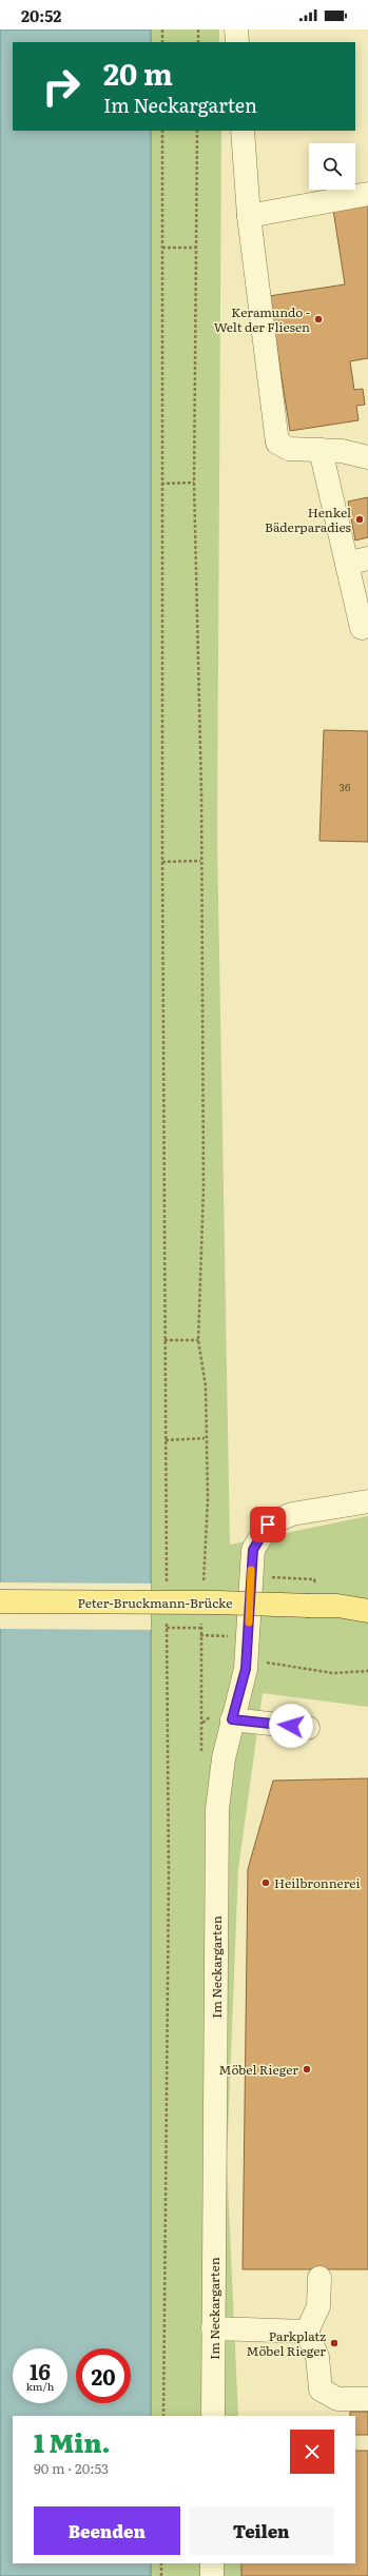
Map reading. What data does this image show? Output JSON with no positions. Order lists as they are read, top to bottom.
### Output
{
  "streets": {
    "main road": ["Peter-Bruckmann-Brücke"],
    "street": ["Im Neckargarten"]
  },
  "places": [
    "Keramundo - Welt der Fliesen",
    "Henkel Bäderparadies",
    "Heilbronnerei",
    "Möbel Rieger",
    "Parkplatz Möbel Rieger"
  ],
  "house_numbers": ["36"],
  "page": {
    "status": "20:52",
    "turn": ["20 m", "Im Neckargarten"],
    "speed": "16 km/h",
    "limit": "20",
    "heading": ["1 Min.", "90 m · 20:53"],
    "buttons": ["Beenden", "Teilen"]
  }
}
